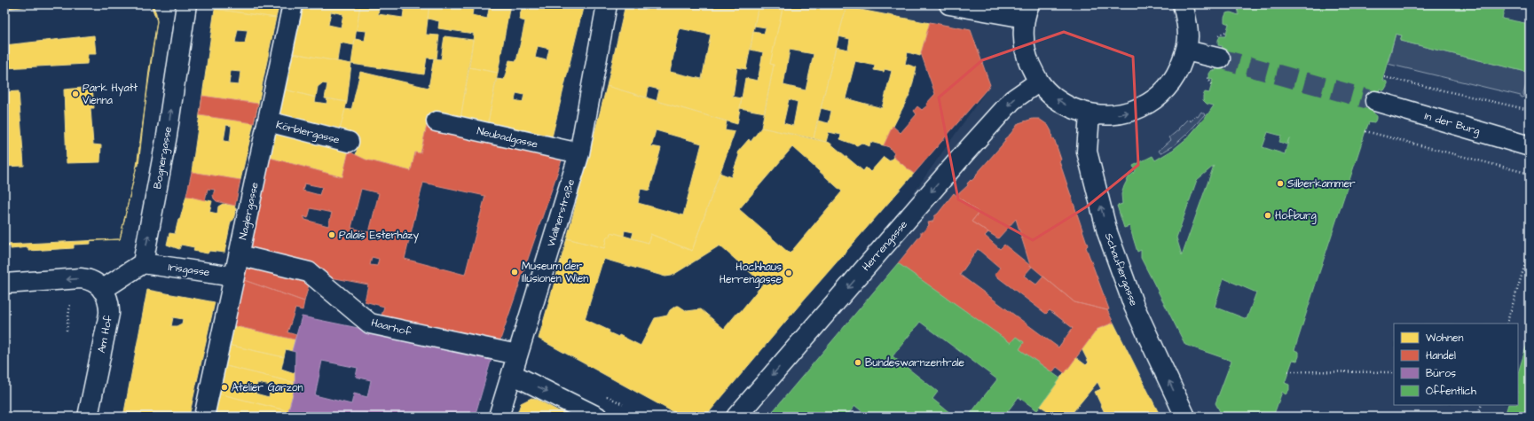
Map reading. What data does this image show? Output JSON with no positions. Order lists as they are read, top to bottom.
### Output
{
  "streets": {
    "street": [
      "In der Burg",
      "Körblergasse",
      "Neubadgasse",
      "Bognergasse",
      "Naglergasse",
      "Wallnerstraße",
      "Herrengasse",
      "Irisgasse",
      "Schauflergasse",
      "Haarhof",
      "Am Hof"
    ]
  },
  "crossings": [
    ["Körblergasse", "Naglergasse"],
    ["Neubadgasse", "Wallnerstraße"],
    ["Bognergasse", "Irisgasse"],
    ["Naglergasse", "Irisgasse"],
    ["Naglergasse", "Haarhof"],
    ["Wallnerstraße", "Haarhof"]
  ],
  "one_way": [
    "Bognergasse",
    "Herrengasse",
    "Schauflergasse",
    "Am Hof"
  ],
  "places": [
    "Park Hyatt Vienna",
    "Silberkammer",
    "Hofburg",
    "Palais Esterházy",
    "Museum der Illusionen Wien",
    "Hochhaus Herrengasse",
    "Bundeswarnzentrale",
    "Atelier Garzon"
  ],
  "legend": [
    "Wohnen",
    "Handel",
    "Büros",
    "Öffentlich"
  ]
}
